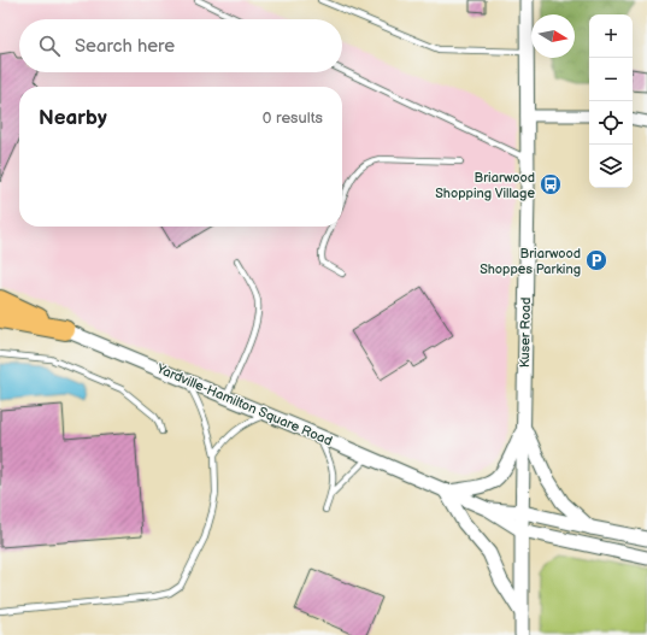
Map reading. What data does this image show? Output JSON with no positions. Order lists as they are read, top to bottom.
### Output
{
  "streets": {
    "street": ["Kuser Road", "Yardville-Hamilton Square Road"]
  },
  "crossings": [
    ["Kuser Road", "Yardville-Hamilton Square Road"]
  ],
  "places": {
    "bus stop": ["Briarwood Shopping Village"],
    "parking": ["Briarwood Shoppes Parking"]
  },
  "north": "right",
  "page": {
    "map_buttons": ["+", "−"],
    "search": "Search here",
    "heading": ["Nearby", "0 results"]
  }
}
